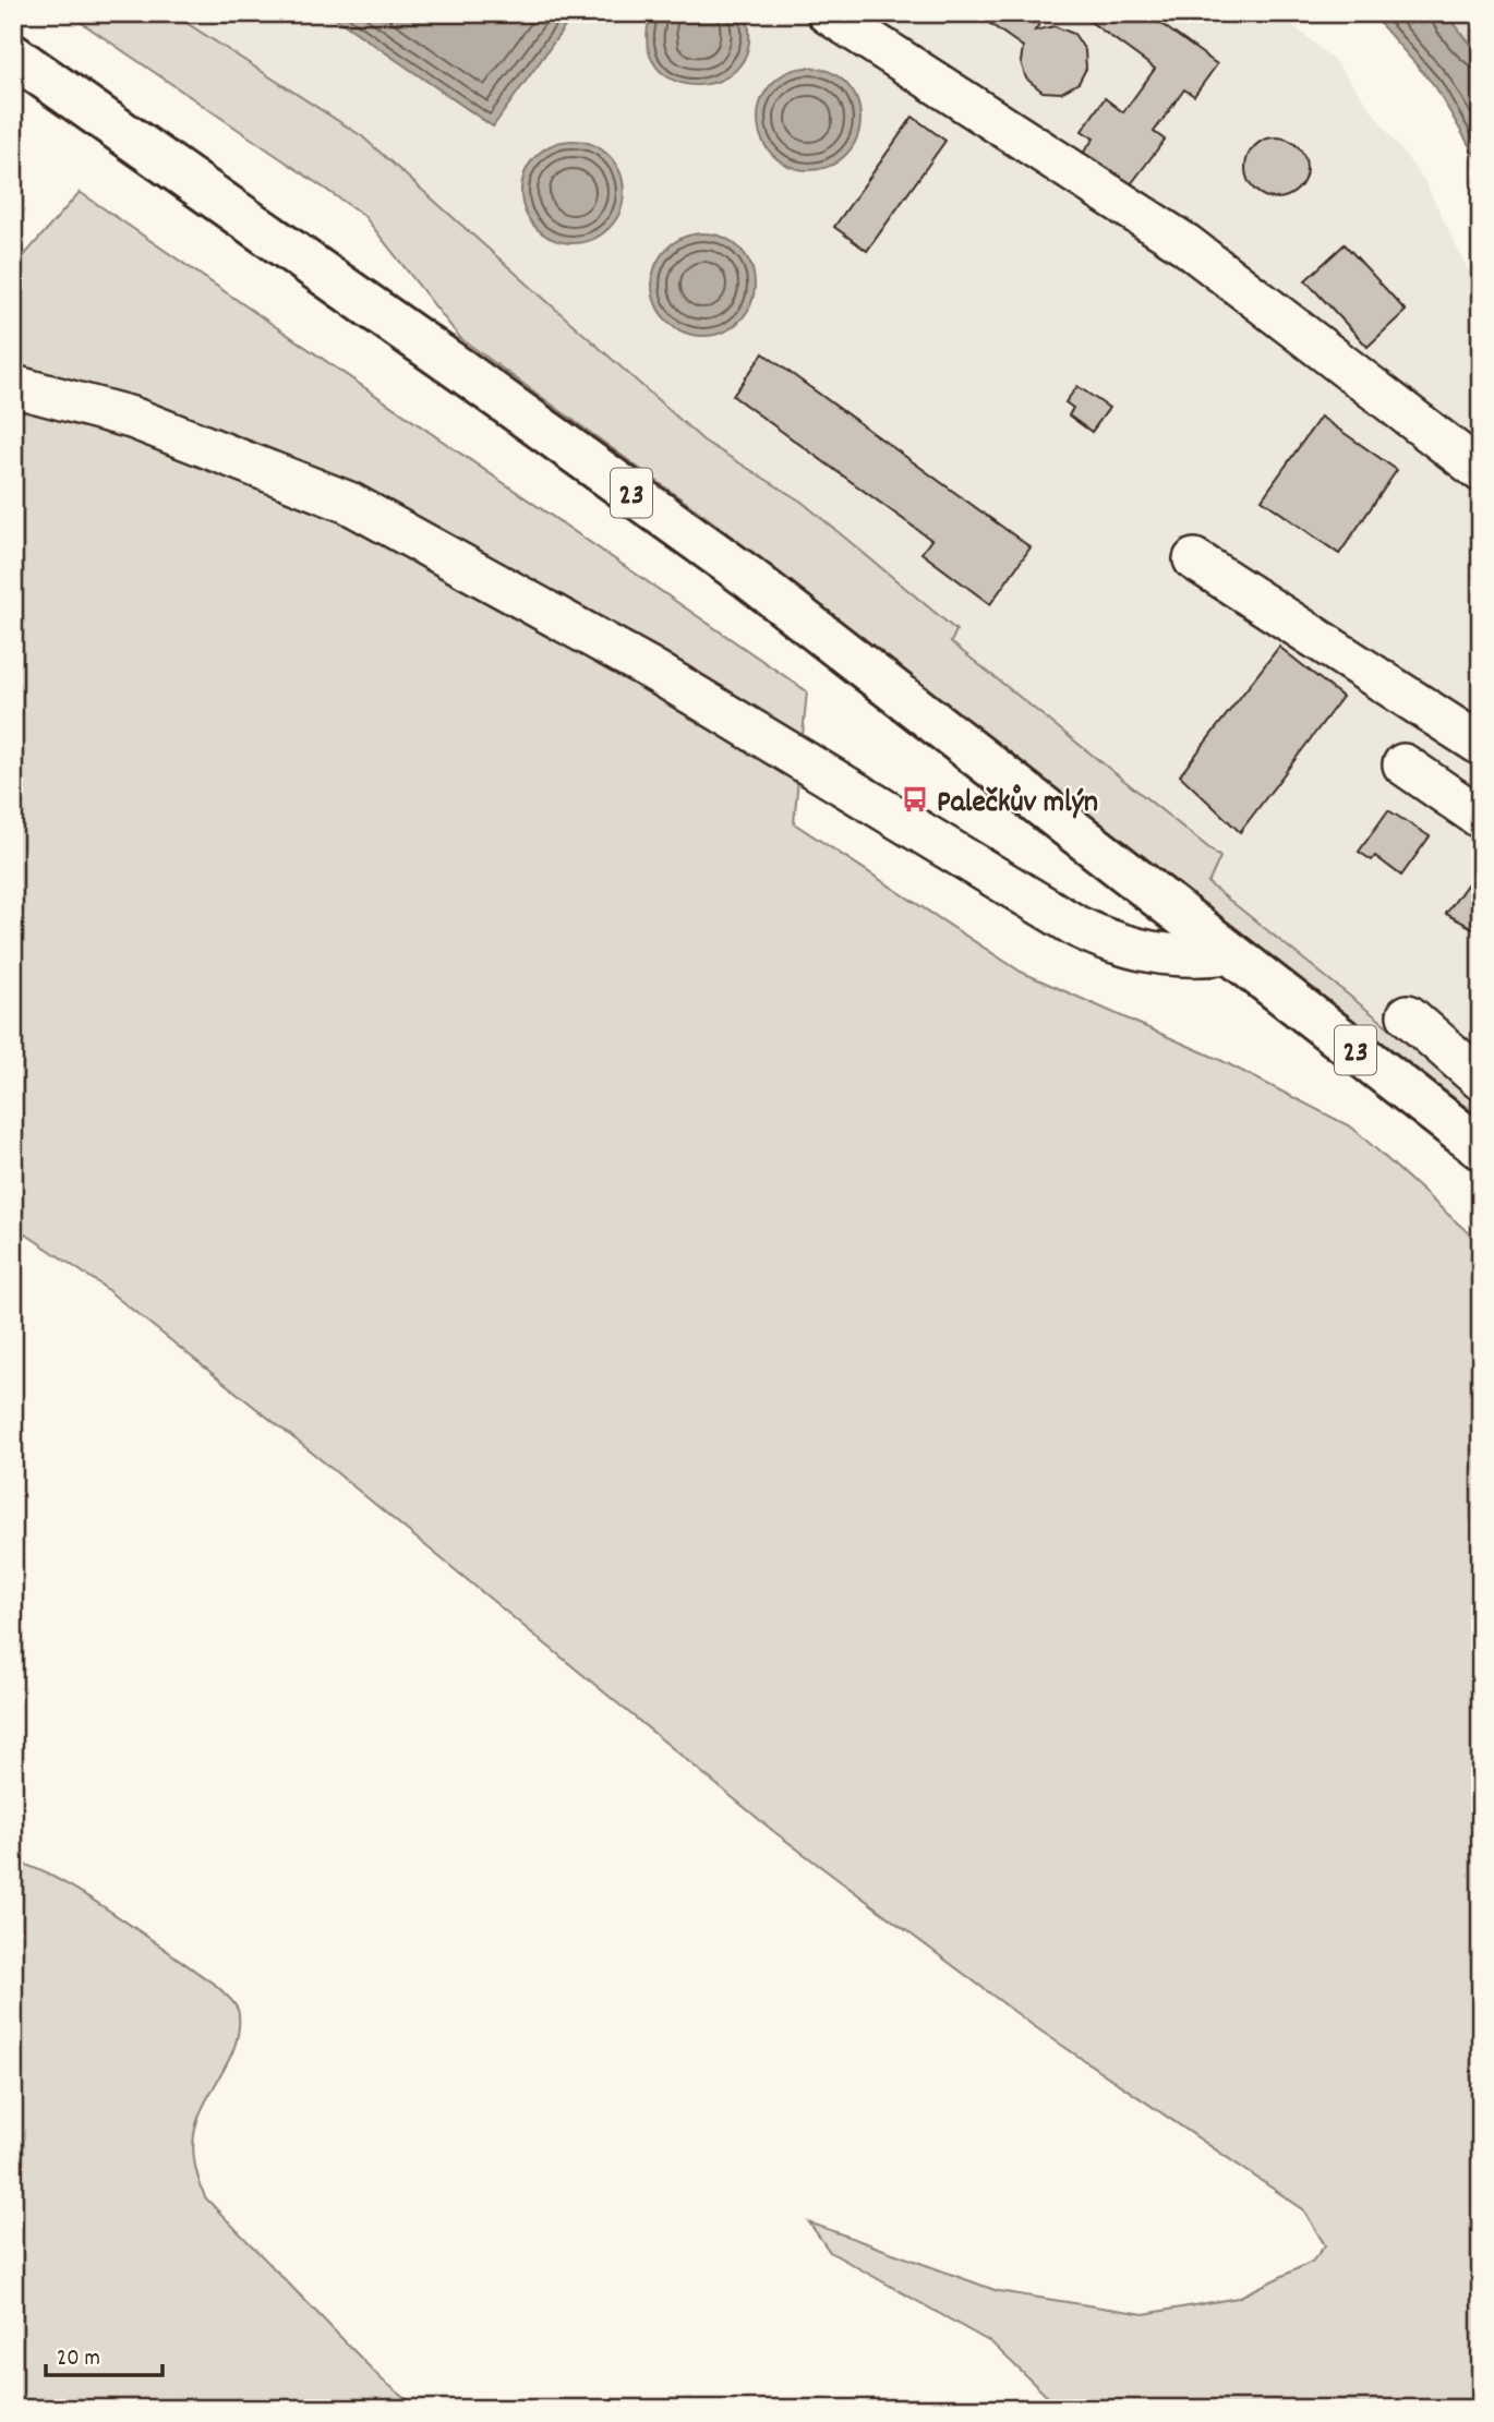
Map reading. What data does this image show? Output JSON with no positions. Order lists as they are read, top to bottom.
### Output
{
  "streets": {
    "main road": ["23"]
  },
  "places": {
    "bus stop": ["Palečkův mlýn"]
  },
  "scale_bar": "20 m"
}
